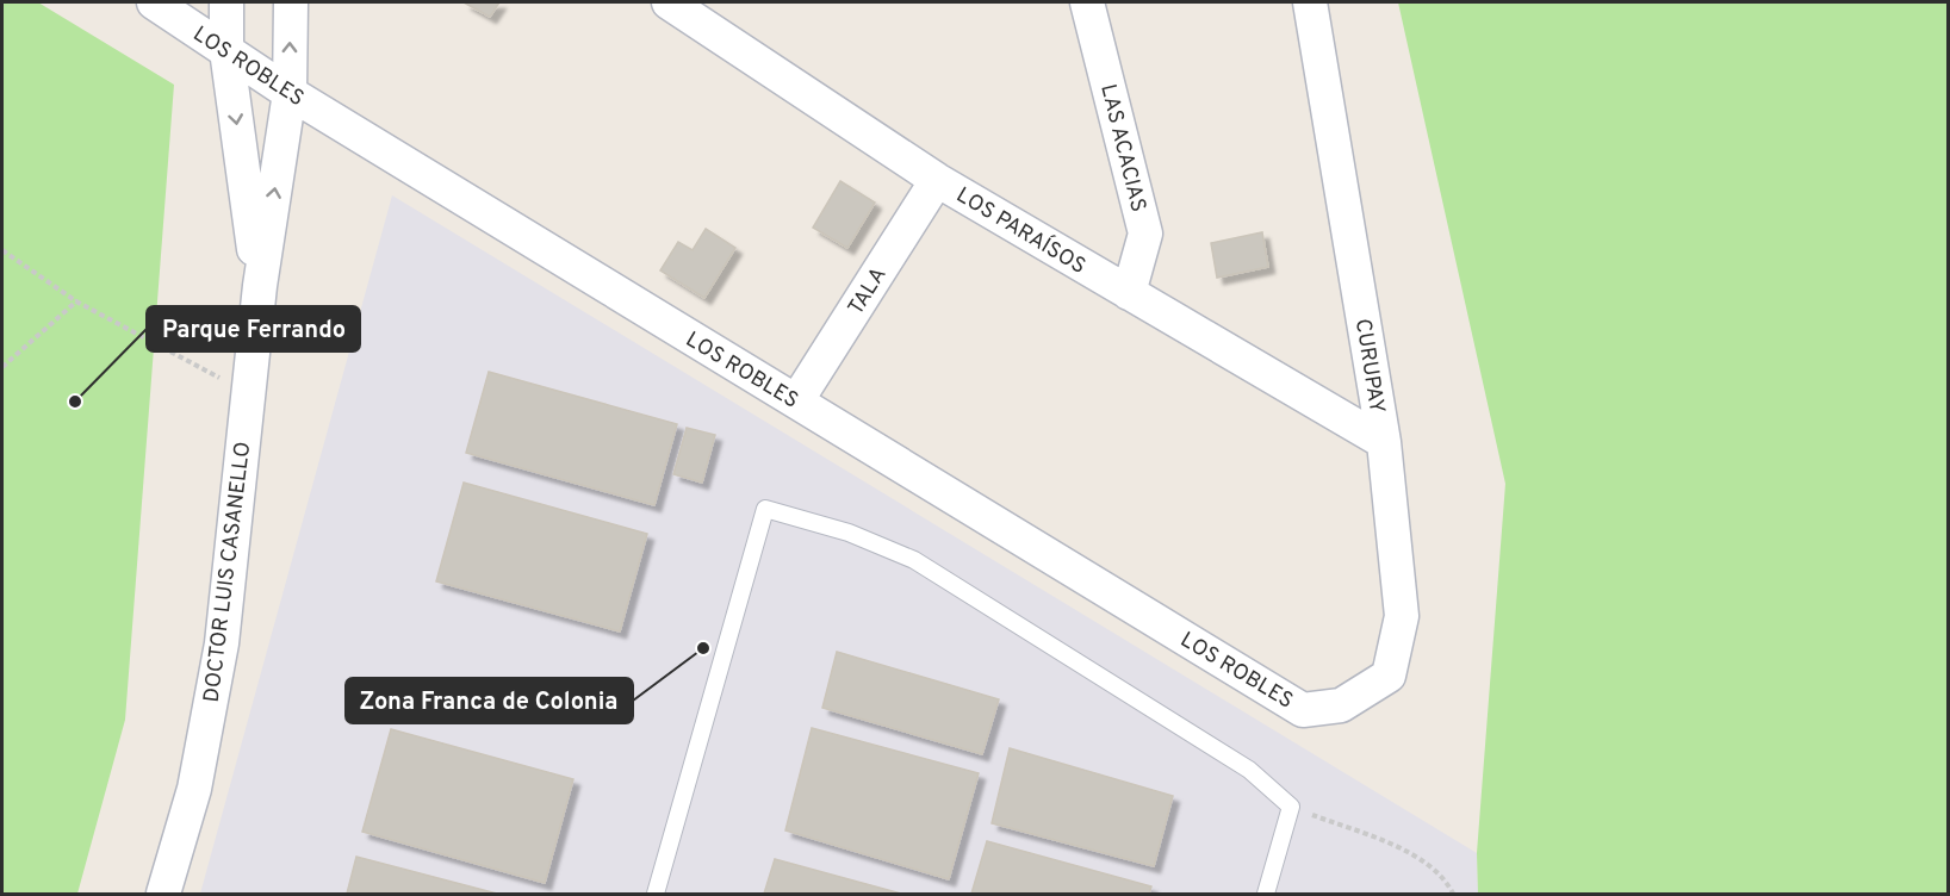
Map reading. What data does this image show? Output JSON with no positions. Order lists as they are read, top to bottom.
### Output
{
  "streets": {
    "street": [
      "LOS ROBLES",
      "LAS ACACIAS",
      "LOS PARAÍSOS",
      "TALA",
      "CURUPAY",
      "DOCTOR LUIS CASANELLO"
    ]
  },
  "crossings": [
    ["LOS ROBLES", "TALA"],
    ["LOS ROBLES", "CURUPAY"],
    ["LOS ROBLES", "DOCTOR LUIS CASANELLO"],
    ["LAS ACACIAS", "LOS PARAÍSOS"],
    ["LOS PARAÍSOS", "TALA"],
    ["LOS PARAÍSOS", "CURUPAY"]
  ],
  "places": ["Parque Ferrando", "Zona Franca de Colonia"]
}
